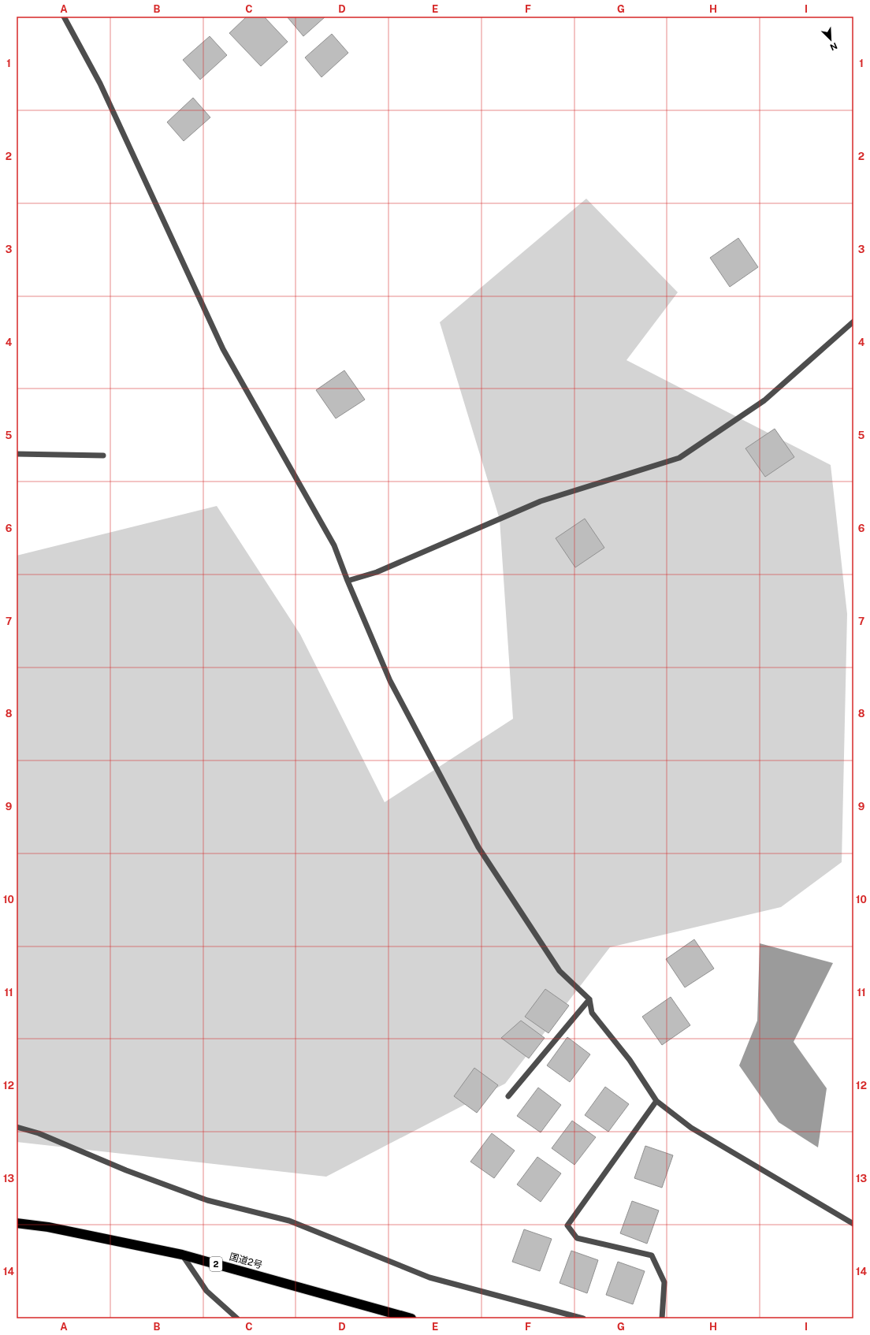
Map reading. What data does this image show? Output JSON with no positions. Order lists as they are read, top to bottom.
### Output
{
  "streets": {
    "highway": ["国道2号", "2"]
  },
  "north": "bottom right",
  "grid": {
    "columns": [
      "A",
      "B",
      "C",
      "D",
      "E",
      "F",
      "G",
      "H",
      "I"
    ],
    "rows": [
      "1",
      "2",
      "3",
      "4",
      "5",
      "6",
      "7",
      "8",
      "9",
      "10",
      "11",
      "12",
      "13",
      "14"
    ]
  }
}
